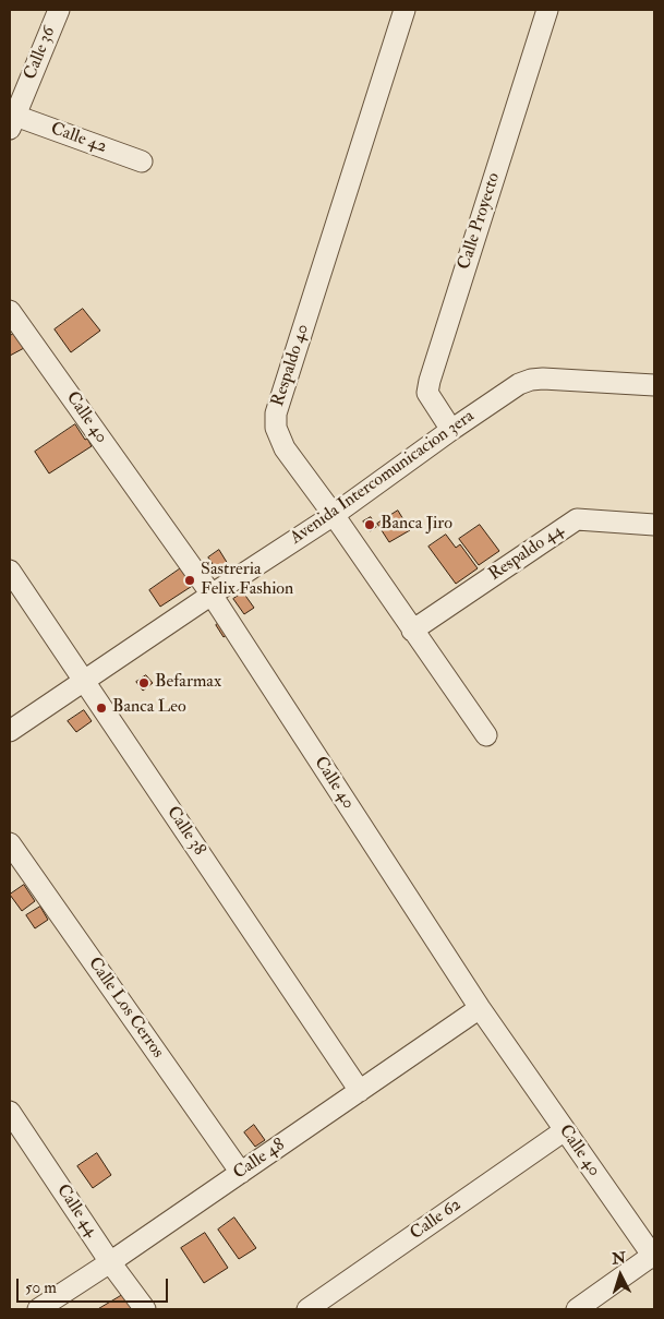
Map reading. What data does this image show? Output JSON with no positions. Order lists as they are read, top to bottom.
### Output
{
  "streets": {
    "street": [
      "Calle 36",
      "Calle 42",
      "Calle Proyecto",
      "Respaldo 40",
      "Calle 40",
      "Avenida Intercomunicacion 3era",
      "Respaldo 44",
      "Calle 38",
      "Calle Los Cerros",
      "Calle 48",
      "Calle 44",
      "Calle 62"
    ]
  },
  "crossings": [
    ["Calle 36", "Calle 42"],
    ["Calle Proyecto", "Avenida Intercomunicacion 3era"],
    ["Respaldo 40", "Avenida Intercomunicacion 3era"],
    ["Respaldo 40", "Respaldo 44"],
    ["Calle 40", "Avenida Intercomunicacion 3era"],
    ["Calle 40", "Calle 48"],
    ["Calle 40", "Calle 62"],
    ["Avenida Intercomunicacion 3era", "Calle 38"],
    ["Calle 38", "Calle 48"],
    ["Calle Los Cerros", "Calle 48"],
    ["Calle 48", "Calle 44"]
  ],
  "places": [
    "Banca Jiro",
    "Sastreria Felix Fashion",
    "Befarmax",
    "Banca Leo"
  ],
  "scale_bar": "50 m",
  "north": "top"
}
